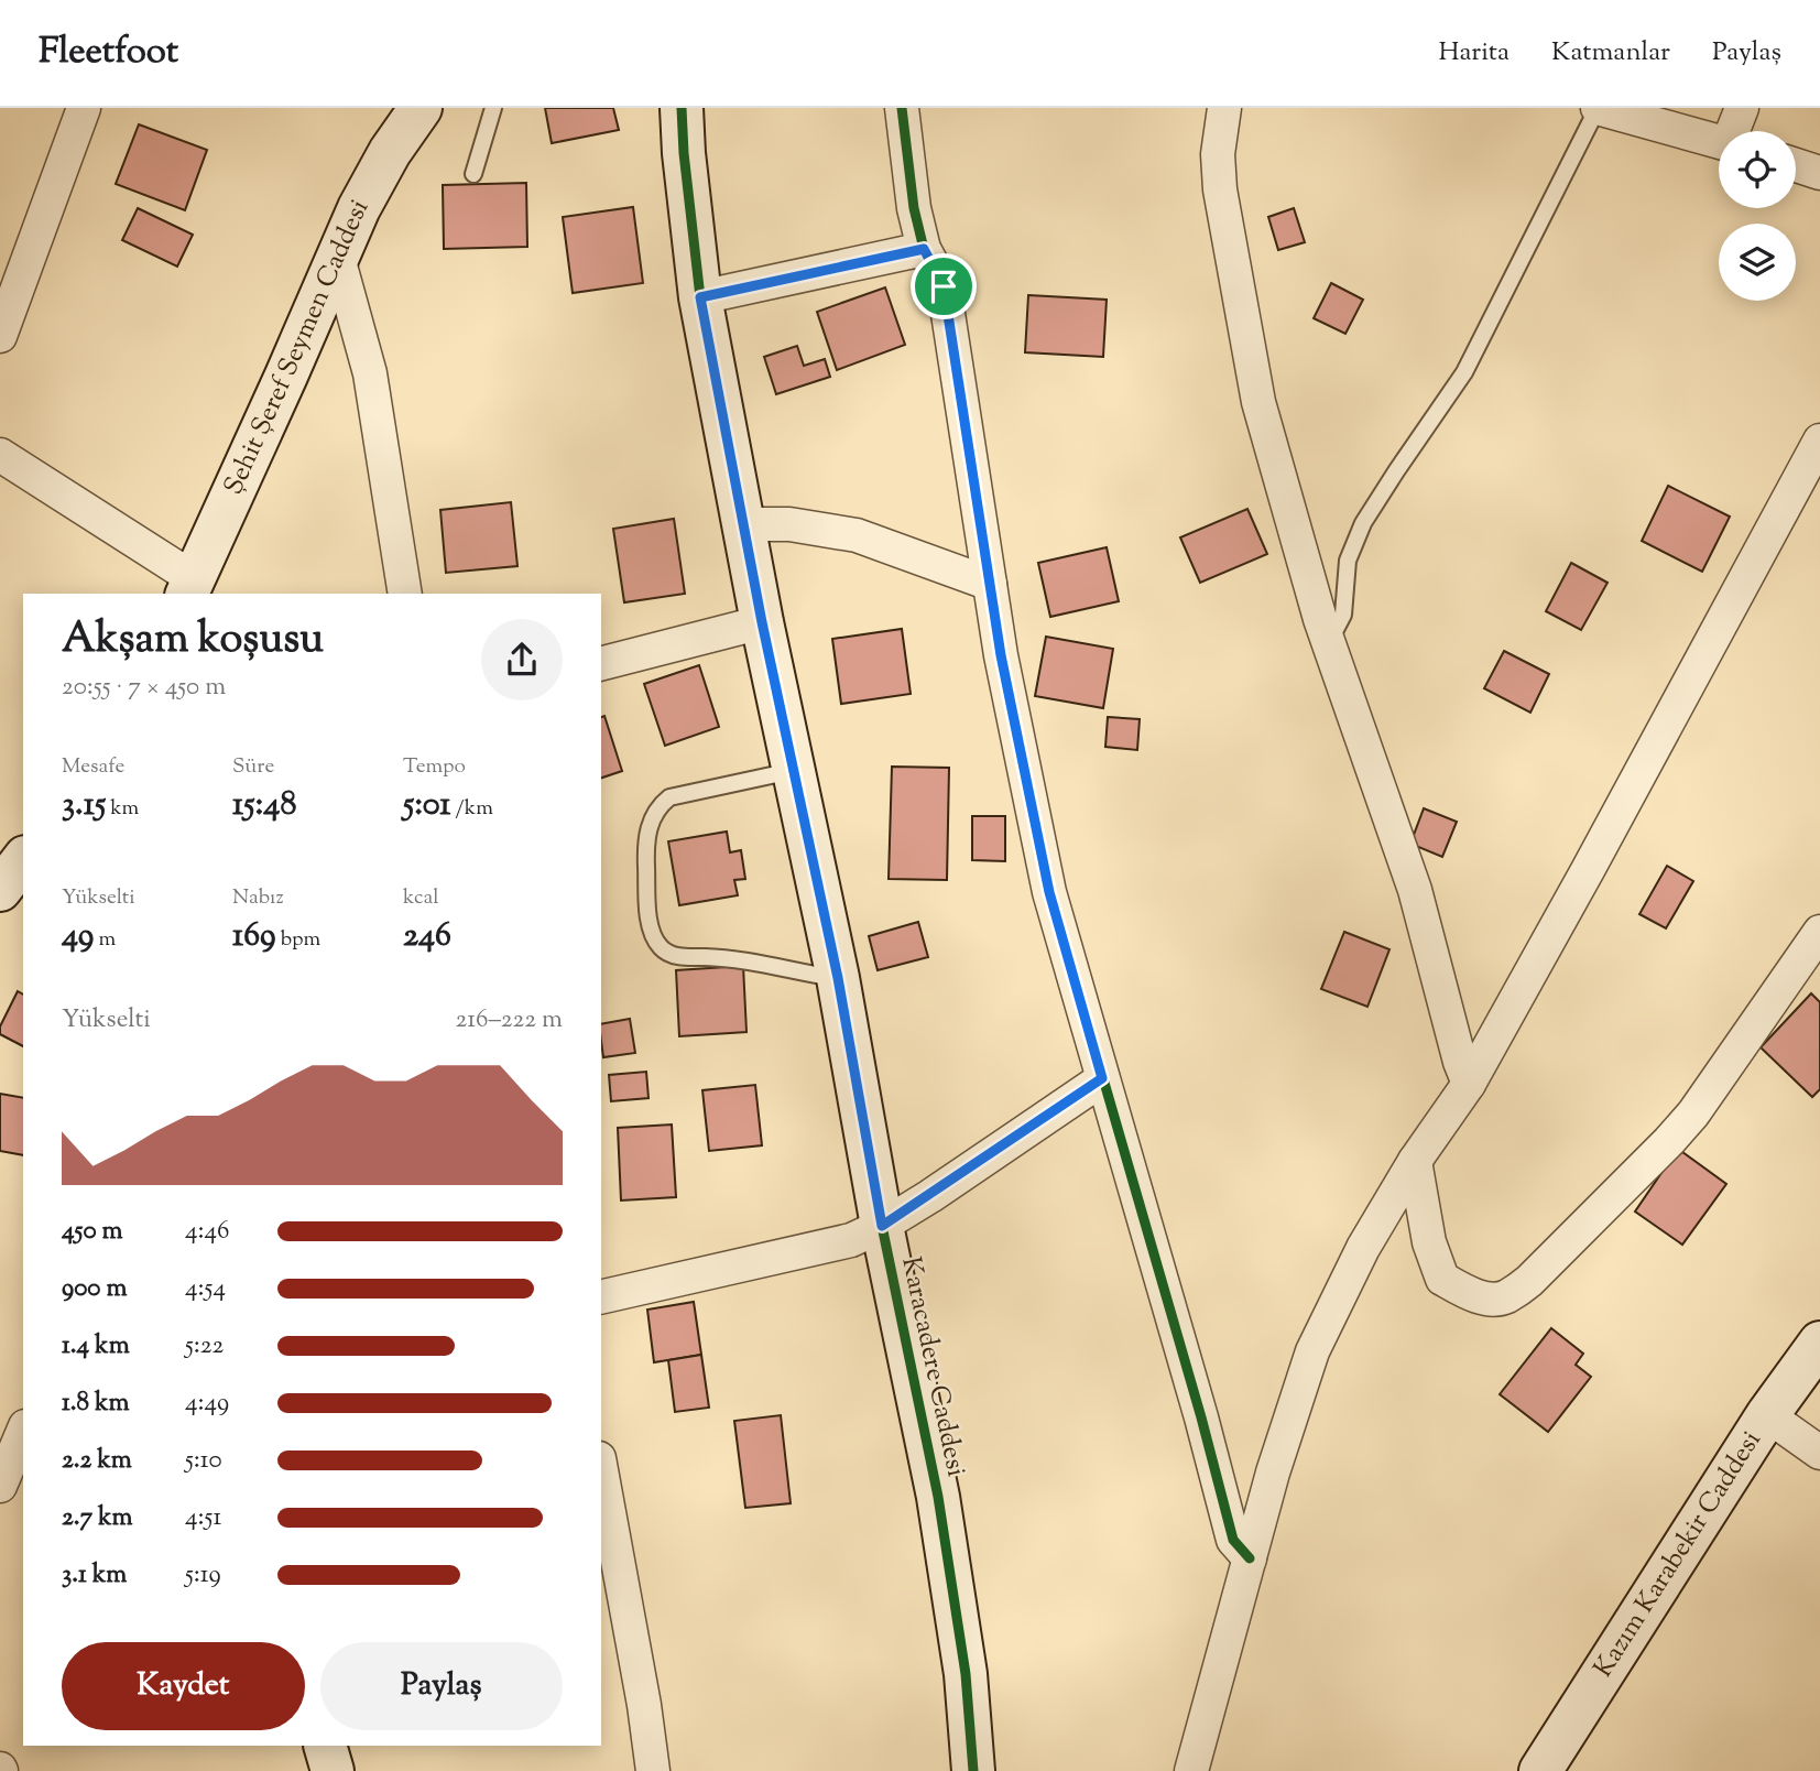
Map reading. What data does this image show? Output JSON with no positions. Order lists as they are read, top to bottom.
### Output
{
  "streets": {
    "street": ["Şehit Şeref Seymen Caddesi", "Karacadere Caddesi", "Kazım Karabekir Caddesi"]
  },
  "page": {
    "header": "Fleetfoot",
    "nav": ["Harita", "Katmanlar", "Paylaş"],
    "heading": ["Akşam koşusu", "20:55 · 7 × 450 m"],
    "stats": [
      ["Mesafe", "3.15 km"],
      ["Süre", "15:48"],
      ["Tempo", "5:01 /km"],
      ["Yükselti", "49 m"],
      ["Nabız", "169 bpm"],
      ["kcal", "246"]
    ],
    "chart": ["Yükselti", "216–222 m"],
    "list": [
      {
        "name": "450 m",
        "note": "4:46"
      },
      {
        "name": "900 m",
        "note": "4:54"
      },
      {
        "name": "1.4 km",
        "note": "5:22"
      },
      {
        "name": "1.8 km",
        "note": "4:49"
      },
      {
        "name": "2.2 km",
        "note": "5:10"
      },
      {
        "name": "2.7 km",
        "note": "4:51"
      },
      {
        "name": "3.1 km",
        "note": "5:19"
      }
    ],
    "buttons": ["Kaydet", "Paylaş"]
  }
}
